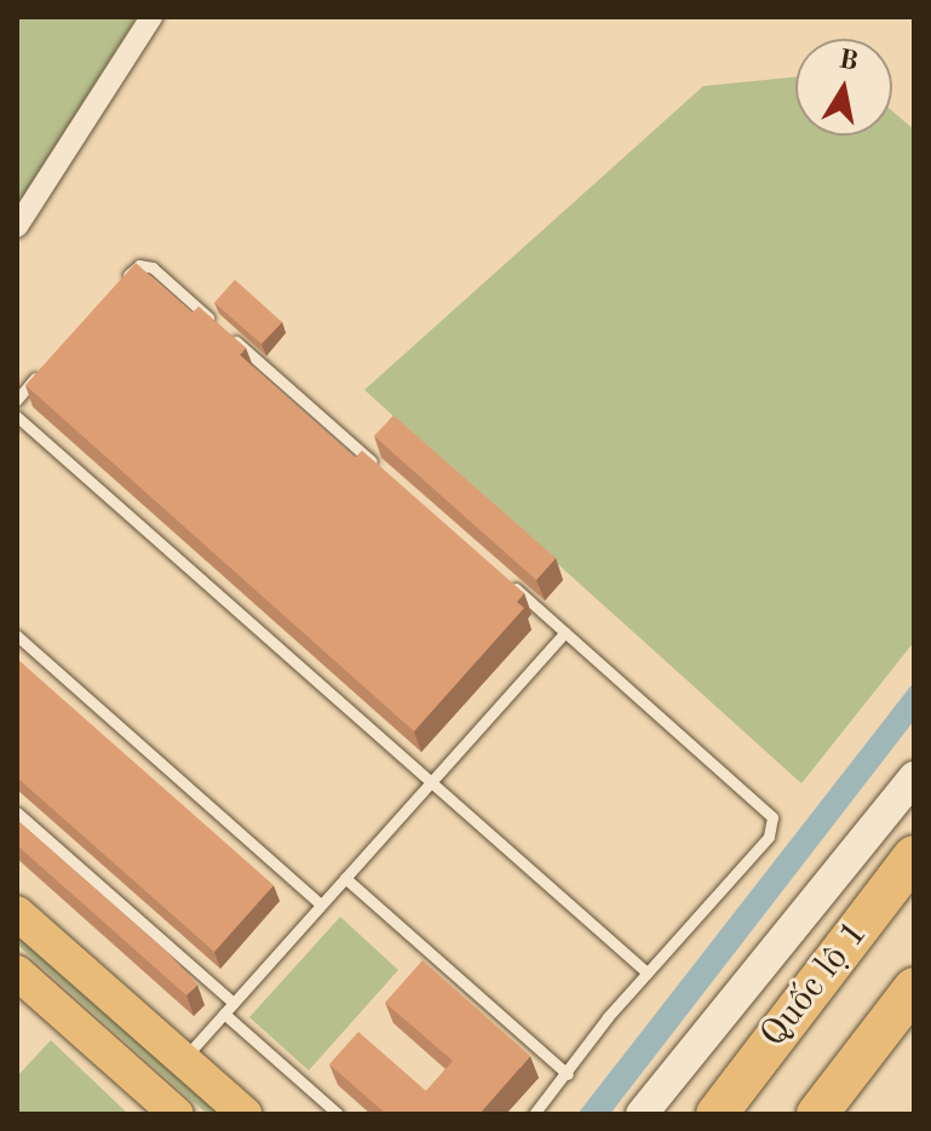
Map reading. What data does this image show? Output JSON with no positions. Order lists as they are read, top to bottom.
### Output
{
  "streets": {
    "highway": ["Quốc lộ 1"]
  },
  "north": "top"
}
